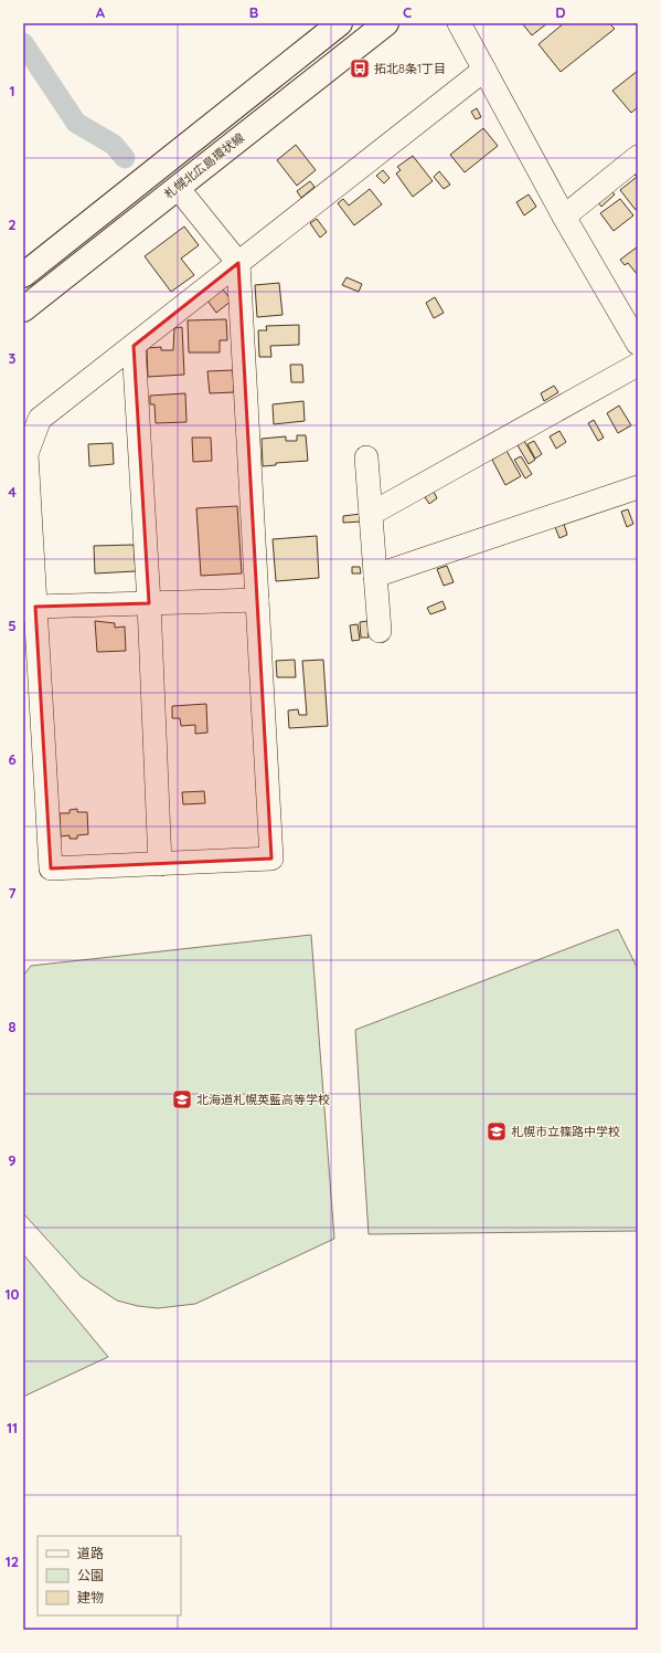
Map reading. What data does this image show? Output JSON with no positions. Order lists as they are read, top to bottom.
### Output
{
  "streets": {
    "main road": ["札幌北広島環状線"]
  },
  "places": {
    "bus stop": ["拓北8条1丁目"],
    "school or university": ["北海道札幌英藍高等学校", "札幌市立篠路中学校"]
  },
  "legend": ["道路", "公園", "建物"],
  "grid": {
    "columns": [
      "A",
      "B",
      "C",
      "D"
    ],
    "rows": [
      "1",
      "2",
      "3",
      "4",
      "5",
      "6",
      "7",
      "8",
      "9",
      "10",
      "11",
      "12"
    ]
  }
}
